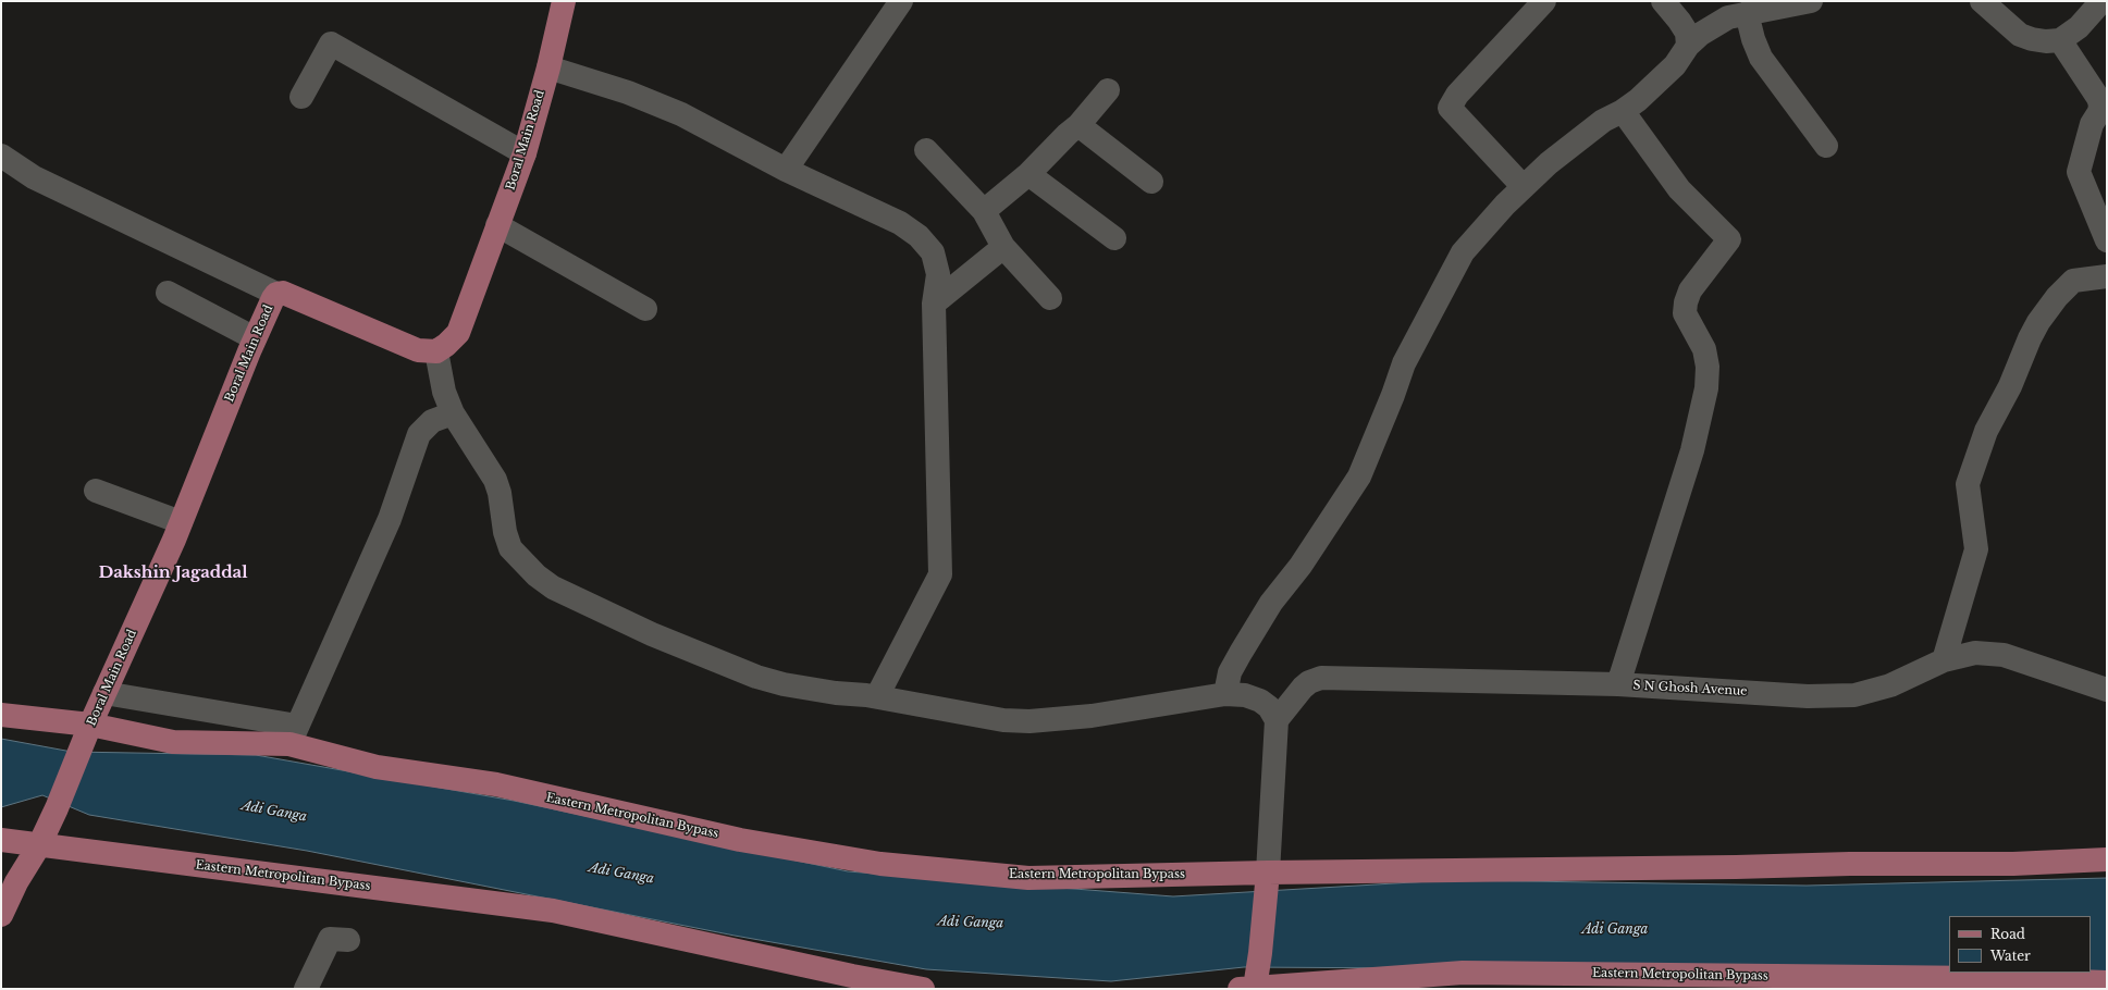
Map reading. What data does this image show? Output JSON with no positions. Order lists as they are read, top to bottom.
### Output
{
  "streets": {
    "main road": ["Boral Main Road", "Eastern Metropolitan Bypass"],
    "street": ["S N Ghosh Avenue"]
  },
  "crossings": [
    ["Boral Main Road", "Eastern Metropolitan Bypass"]
  ],
  "districts": ["Dakshin Jagaddal"],
  "water": ["Adi Ganga"],
  "legend": ["Road", "Water"]
}
